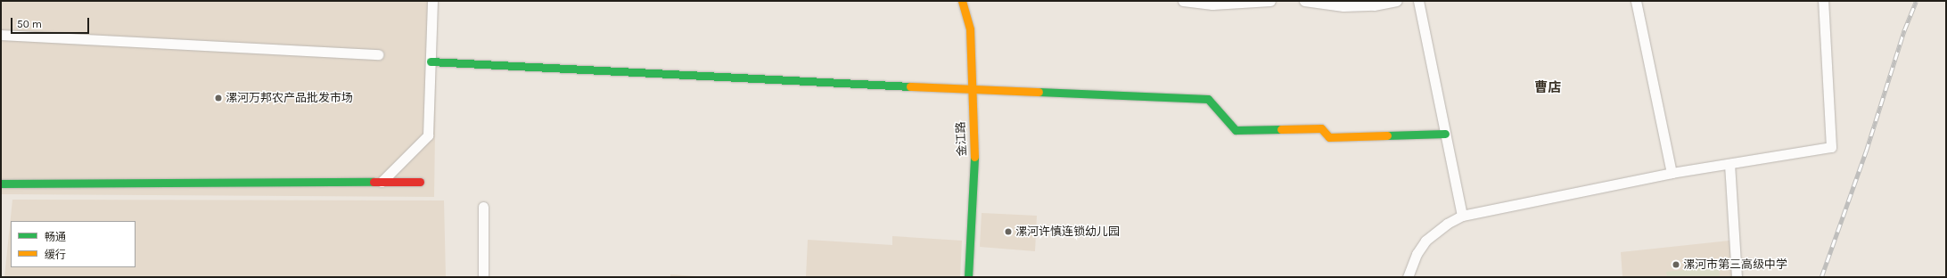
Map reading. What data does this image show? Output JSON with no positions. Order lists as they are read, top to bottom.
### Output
{
  "streets": {
    "street": ["金江路"]
  },
  "districts": ["曹店"],
  "places": ["漯河万邦农产品批发市场", "漯河许慎连锁幼儿园", "漯河市第三高级中学"],
  "legend": ["畅通", "缓行"],
  "scale_bar": "50 m"
}
